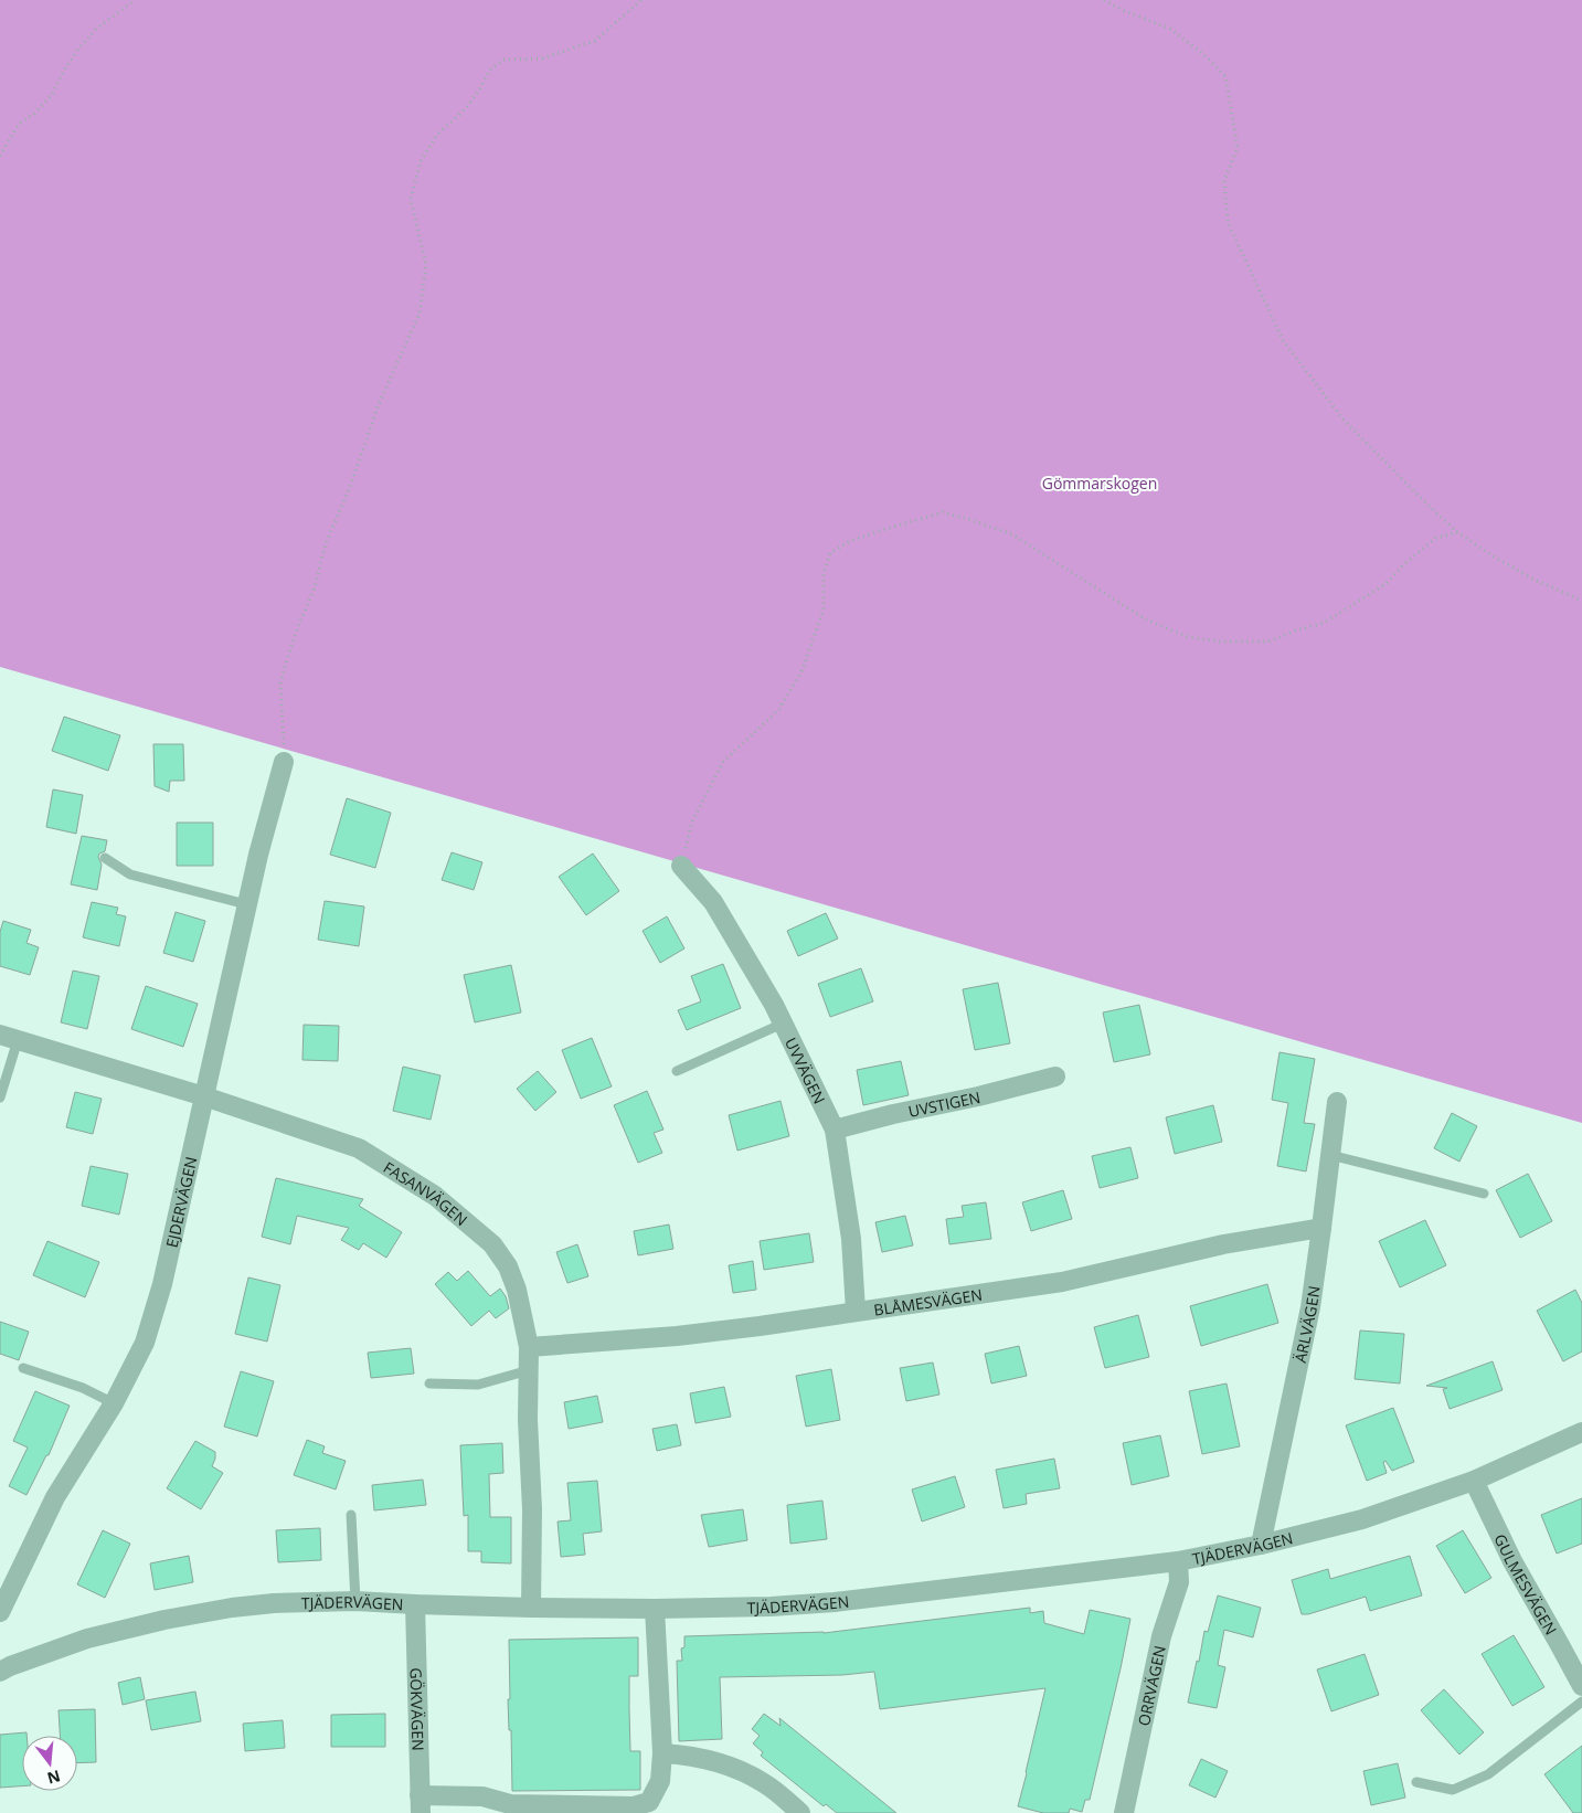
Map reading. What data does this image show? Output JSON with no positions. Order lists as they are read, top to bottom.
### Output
{
  "streets": {
    "street": [
      "UVVÄGEN",
      "UVSTIGEN",
      "FASANVÄGEN",
      "EJDERVÄGEN",
      "BLÅMESVÄGEN",
      "ÄRLVÄGEN",
      "TJÄDERVÄGEN",
      "GULMESVÄGEN",
      "ORRVÄGEN",
      "GÖKVÄGEN"
    ]
  },
  "crossings": [
    ["UVVÄGEN", "UVSTIGEN"],
    ["UVVÄGEN", "BLÅMESVÄGEN"],
    ["FASANVÄGEN", "EJDERVÄGEN"],
    ["FASANVÄGEN", "BLÅMESVÄGEN"],
    ["FASANVÄGEN", "TJÄDERVÄGEN"],
    ["BLÅMESVÄGEN", "ÄRLVÄGEN"],
    ["ÄRLVÄGEN", "TJÄDERVÄGEN"],
    ["TJÄDERVÄGEN", "GULMESVÄGEN"],
    ["TJÄDERVÄGEN", "ORRVÄGEN"],
    ["TJÄDERVÄGEN", "GÖKVÄGEN"]
  ],
  "parks": ["Gömmarskogen"],
  "north": "bottom"
}
